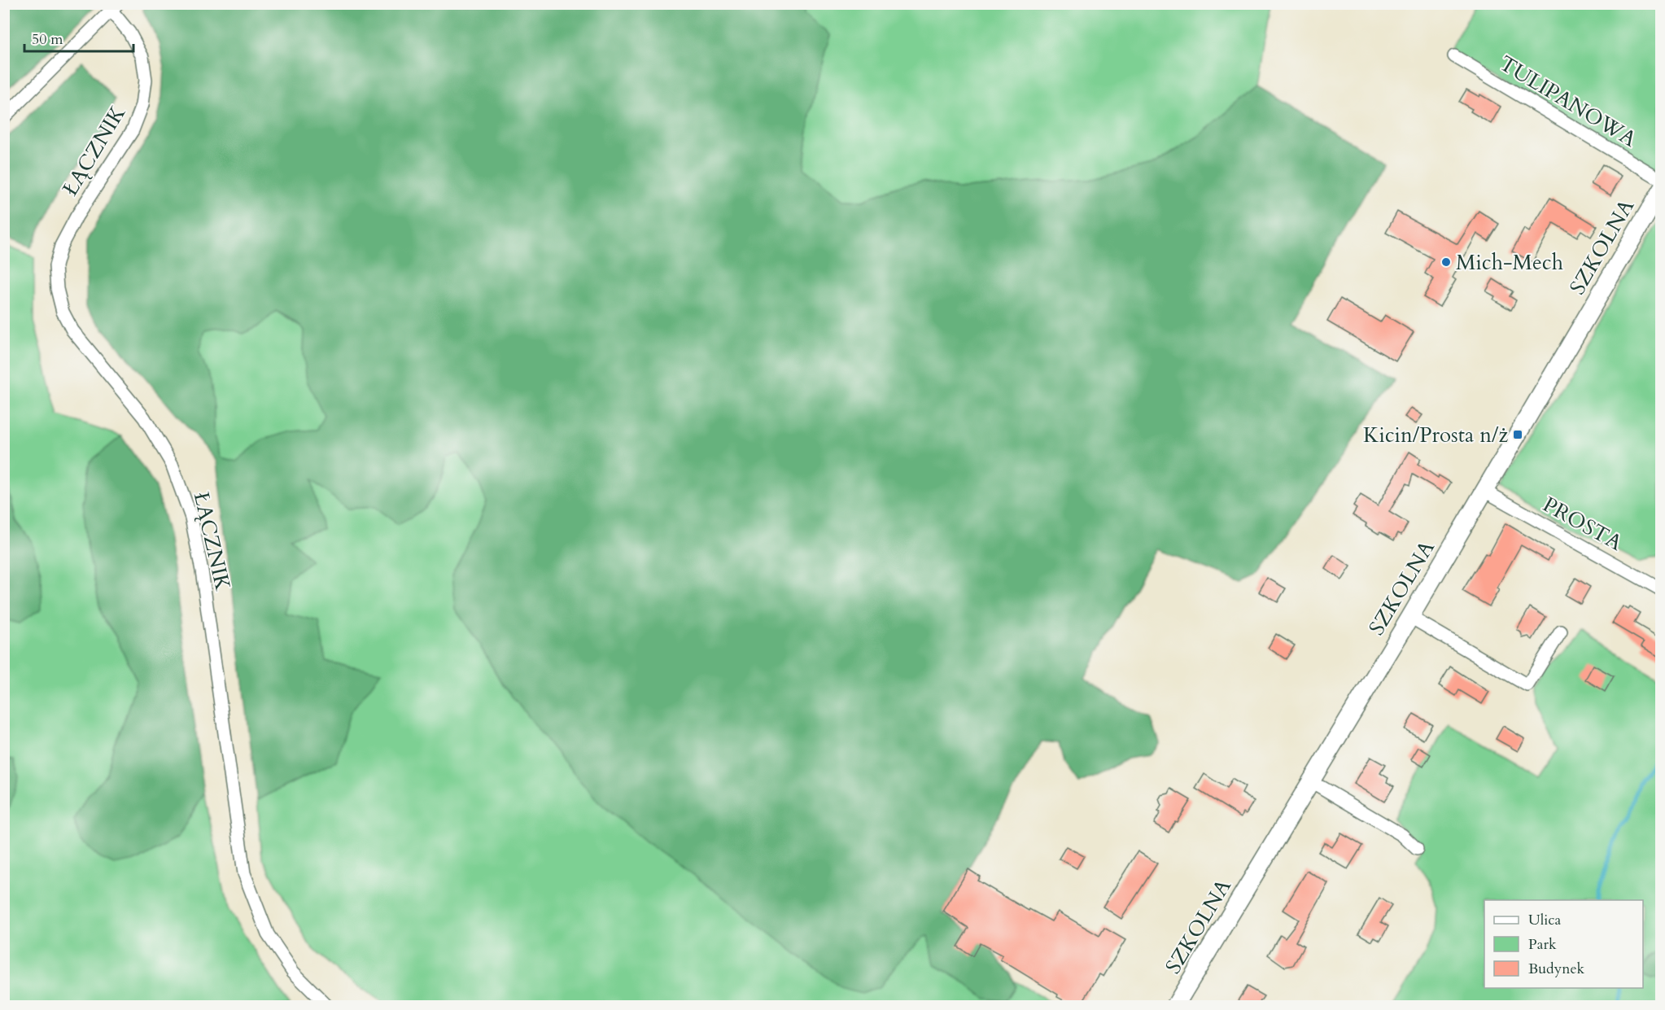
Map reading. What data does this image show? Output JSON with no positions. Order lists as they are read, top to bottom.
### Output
{
  "streets": {
    "street": [
      "TULIPANOWA",
      "ŁĄCZNIK",
      "SZKOLNA",
      "PROSTA"
    ]
  },
  "crossings": [
    ["SZKOLNA", "PROSTA"]
  ],
  "places": {
    "other": ["Mich-Mech"],
    "transit": ["Kicin/Prosta n/ż"]
  },
  "legend": ["Ulica", "Park", "Budynek"],
  "scale_bar": "50 m"
}
